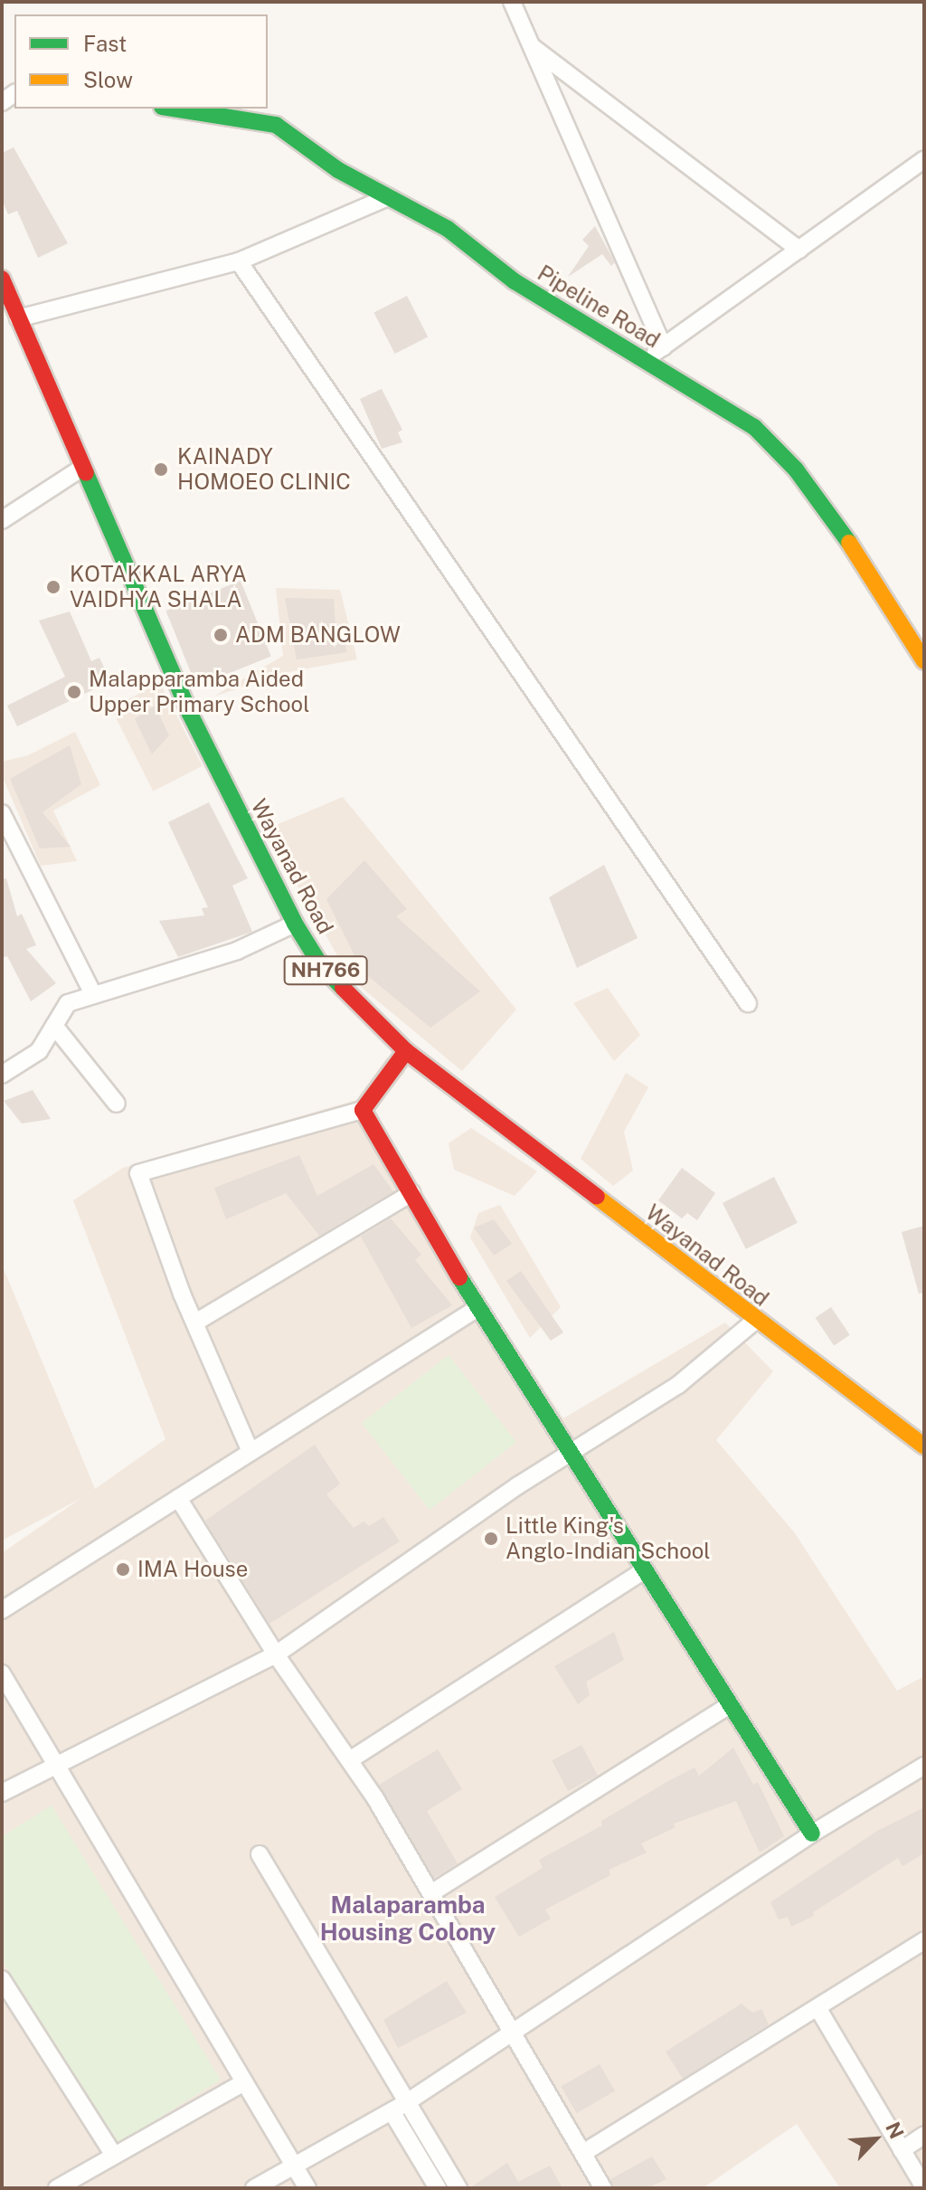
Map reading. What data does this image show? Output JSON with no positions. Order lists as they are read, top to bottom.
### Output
{
  "streets": {
    "main road": ["Pipeline Road", "Wayanad Road", "NH766"]
  },
  "districts": ["Malaparamba Housing Colony"],
  "places": [
    "KAINADY HOMOEO CLINIC",
    "KOTAKKAL ARYA VAIDHYA SHALA",
    "ADM BANGLOW",
    "Malapparamba Aided Upper Primary School",
    "Little King's Anglo-Indian School",
    "IMA House"
  ],
  "legend": ["Fast", "Slow"],
  "north": "top right"
}
